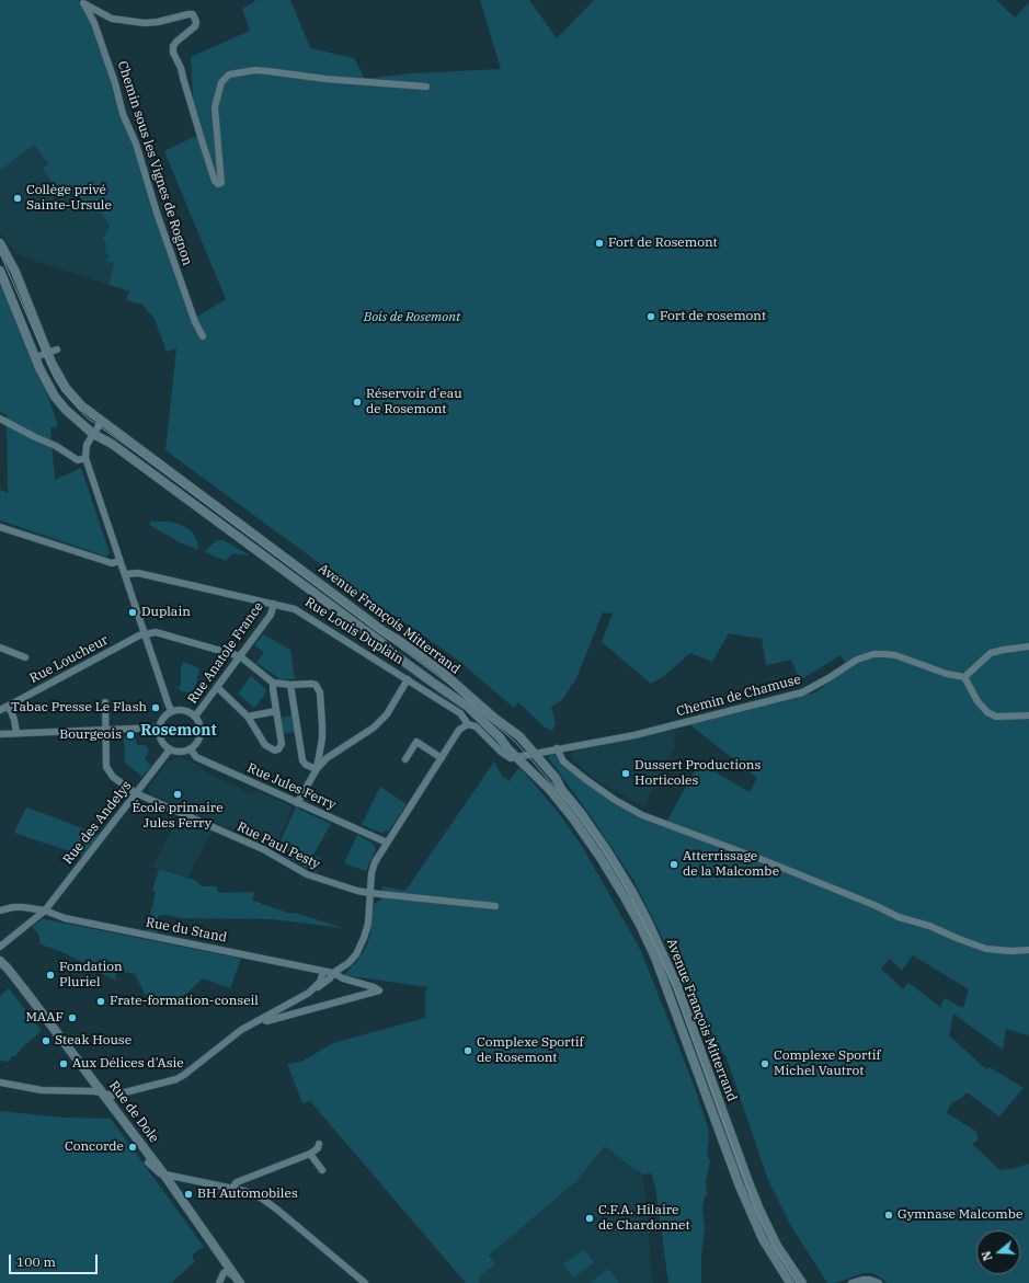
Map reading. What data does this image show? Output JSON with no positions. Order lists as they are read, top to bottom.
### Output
{
  "streets": {
    "main road": ["Avenue François Mitterrand", "Rue de Dole"],
    "street": [
      "Chemin sous les Vignes de Rognon",
      "Rue Louis Duplain",
      "Rue Anatole France",
      "Rue Loucheur",
      "Chemin de Chamuse",
      "Rue Jules Ferry",
      "Rue des Andelys",
      "Rue Paul Pesty",
      "Rue du Stand"
    ]
  },
  "crossings": [
    ["Avenue François Mitterrand", "Rue Louis Duplain"],
    ["Avenue François Mitterrand", "Chemin de Chamuse"],
    ["Rue Louis Duplain", "Rue Anatole France"],
    ["Rue Louis Duplain", "Chemin de Chamuse"],
    ["Rue Anatole France", "Rue Jules Ferry"],
    ["Rue Anatole France", "Rue des Andelys"],
    ["Rue Jules Ferry", "Rue des Andelys"],
    ["Rue des Andelys", "Rue Paul Pesty"],
    ["Rue des Andelys", "Rue du Stand"]
  ],
  "districts": ["Rosemont"],
  "parks": ["Bois de Rosemont"],
  "places": [
    "Collège privé Sainte-Ursule",
    "Fort de Rosemont",
    "Fort de rosemont",
    "Réservoir d'eau de Rosemont",
    "Duplain",
    "Tabac Presse Le Flash",
    "Bourgeois",
    "Dussert Productions Horticoles",
    "École primaire Jules Ferry",
    "Atterrissage de la Malcombe",
    "Fondation Pluriel",
    "Frate-formation-conseil",
    "MAAF",
    "Steak House",
    "Complexe Sportif de Rosemont",
    "Aux Délices d'Asie",
    "Complexe Sportif Michel Vautrot",
    "Concorde",
    "BH Automobiles",
    "Gymnase Malcombe",
    "C.F.A. Hilaire de Chardonnet"
  ],
  "scale_bar": "100 m",
  "north": "left"
}
